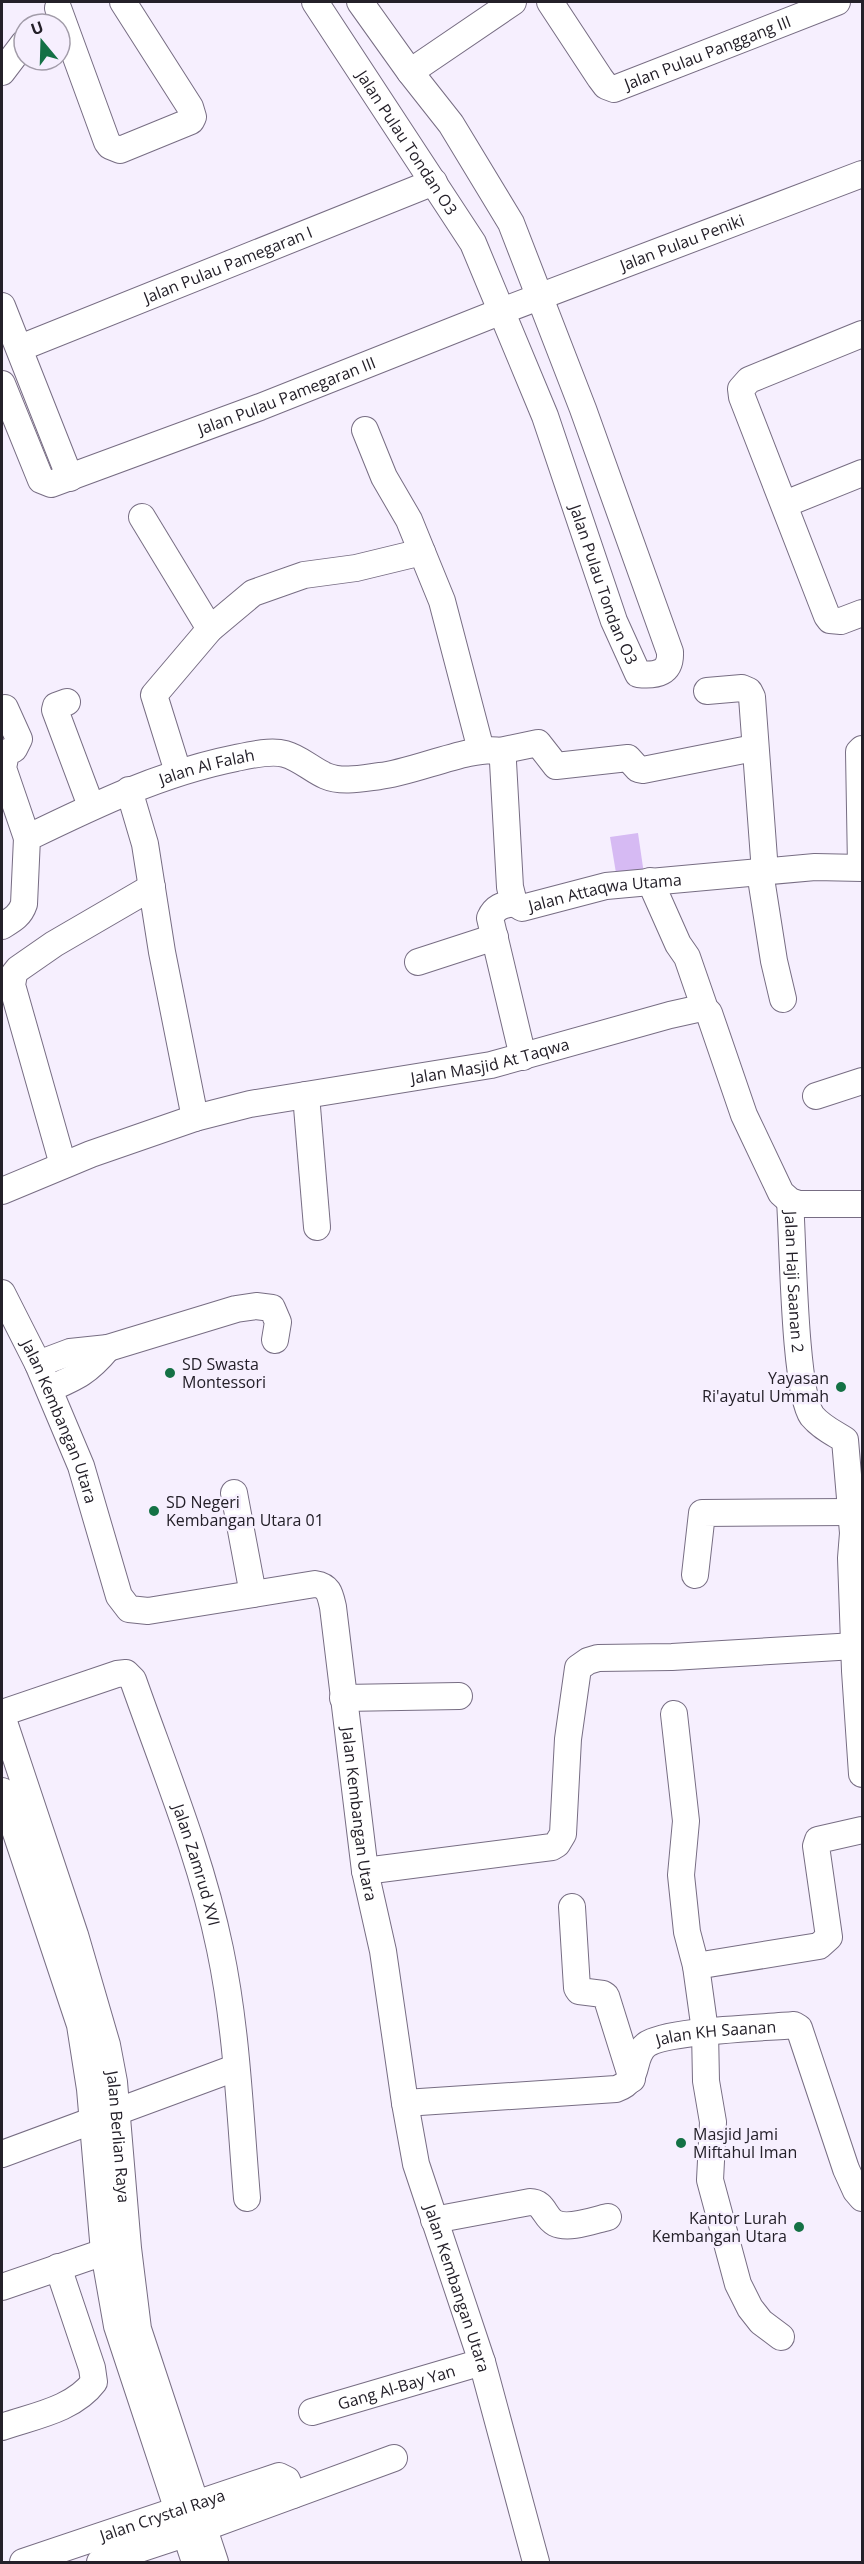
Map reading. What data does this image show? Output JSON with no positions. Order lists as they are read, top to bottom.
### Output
{
  "streets": {
    "street": [
      "Jalan Pulau Panggang III",
      "Jalan Pulau Tondan O3",
      "Jalan Pulau Peniki",
      "Jalan Pulau Pamegaran I",
      "Jalan Pulau Pamegaran III",
      "Jalan Al Falah",
      "Jalan Attaqwa Utama",
      "Jalan Masjid At Taqwa",
      "Jalan Haji Saanan 2",
      "Jalan Kembangan Utara",
      "Jalan Zamrud XVI",
      "Jalan KH Saanan",
      "Jalan Berlian Raya",
      "Gang Al-Bay Yan",
      "Jalan Crystal Raya"
    ]
  },
  "crossings": [
    ["Jalan Pulau Tondan O3", "Jalan Pulau Peniki"],
    ["Jalan Pulau Tondan O3", "Jalan Pulau Pamegaran I"],
    ["Jalan Pulau Tondan O3", "Jalan Pulau Pamegaran III"],
    ["Jalan Pulau Peniki", "Jalan Pulau Pamegaran III"],
    ["Jalan Al Falah", "Jalan Attaqwa Utama"],
    ["Jalan Kembangan Utara", "Gang Al-Bay Yan"],
    ["Jalan Zamrud XVI", "Jalan Berlian Raya"],
    ["Jalan Berlian Raya", "Jalan Crystal Raya"]
  ],
  "places": [
    "SD Swasta Montessori",
    "Yayasan Ri'ayatul Ummah",
    "SD Negeri Kembangan Utara 01",
    "Masjid Jami Miftahul Iman",
    "Kantor Lurah Kembangan Utara"
  ],
  "north": "top"
}
